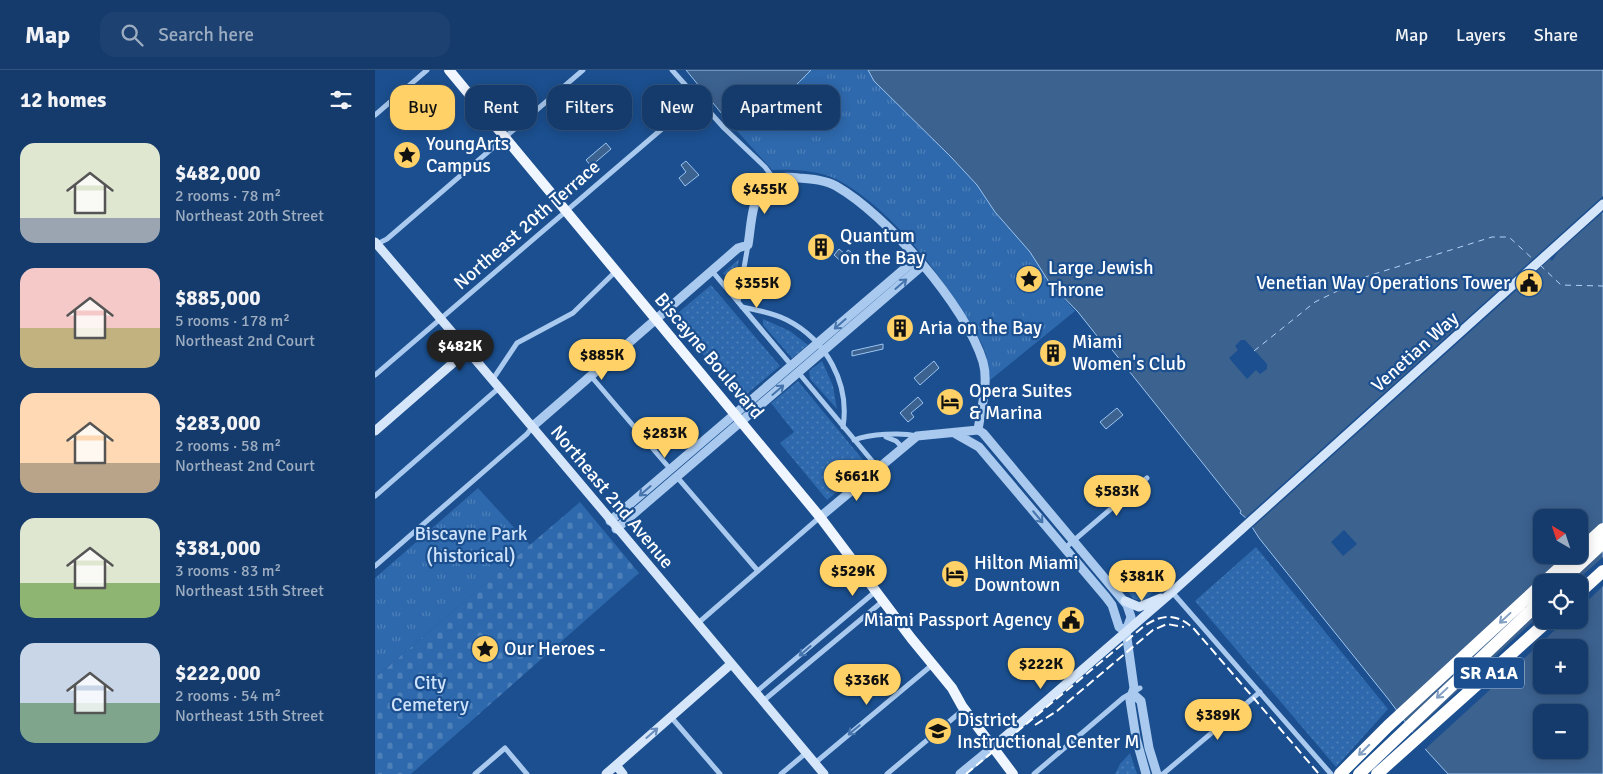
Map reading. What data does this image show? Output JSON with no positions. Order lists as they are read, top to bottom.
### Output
{
  "streets": {
    "highway": ["SR A1A"],
    "main road": ["Venetian Way", "Biscayne Boulevard", "Northeast 2nd Avenue"],
    "street": ["Northeast 20th Terrace"]
  },
  "crossings": [
    ["Northeast 20th Terrace", "Biscayne Boulevard"],
    ["Northeast 20th Terrace", "Northeast 2nd Avenue"],
    ["Venetian Way", "Biscayne Boulevard"]
  ],
  "parks": ["Biscayne Park (historical)", "City Cemetery"],
  "places": {
    "place": ["YoungArts Campus", "Large Jewish Throne", "Our Heroes -"],
    "building": ["Quantum on the Bay", "Aria on the Bay", "Miami Women's Club"],
    "public building": ["Venetian Way Operations Tower", "Miami Passport Agency"],
    "hotel": ["Opera Suites & Marina", "Hilton Miami Downtown"],
    "school or university": ["District Instructional Center M"]
  },
  "north": "top left",
  "page": {
    "header": "Map",
    "search": "Search here",
    "nav": ["Map", "Layers", "Share"],
    "heading": "12 homes",
    "chip": [
      "Buy",
      "Rent",
      "Filters",
      "New",
      "Apartment"
    ],
    "list": [
      {
        "name": "$482,000",
        "note": "2 rooms · 78 m² · Northeast 20th Street"
      },
      {
        "name": "$885,000",
        "note": "5 rooms · 178 m² · Northeast 2nd Court"
      },
      {
        "name": "$283,000",
        "note": "2 rooms · 58 m² · Northeast 2nd Court"
      },
      {
        "name": "$381,000",
        "note": "3 rooms · 83 m² · Northeast 15th Street"
      },
      {
        "name": "$222,000",
        "note": "2 rooms · 54 m² · Northeast 15th Street"
      }
    ],
    "price": [
      "$455K",
      "$355K",
      "$482K",
      "$885K",
      "$283K",
      "$661K",
      "$583K",
      "$529K",
      "$381K",
      "$222K",
      "$336K",
      "$389K"
    ],
    "map_buttons": ["+", "−"]
  }
}
